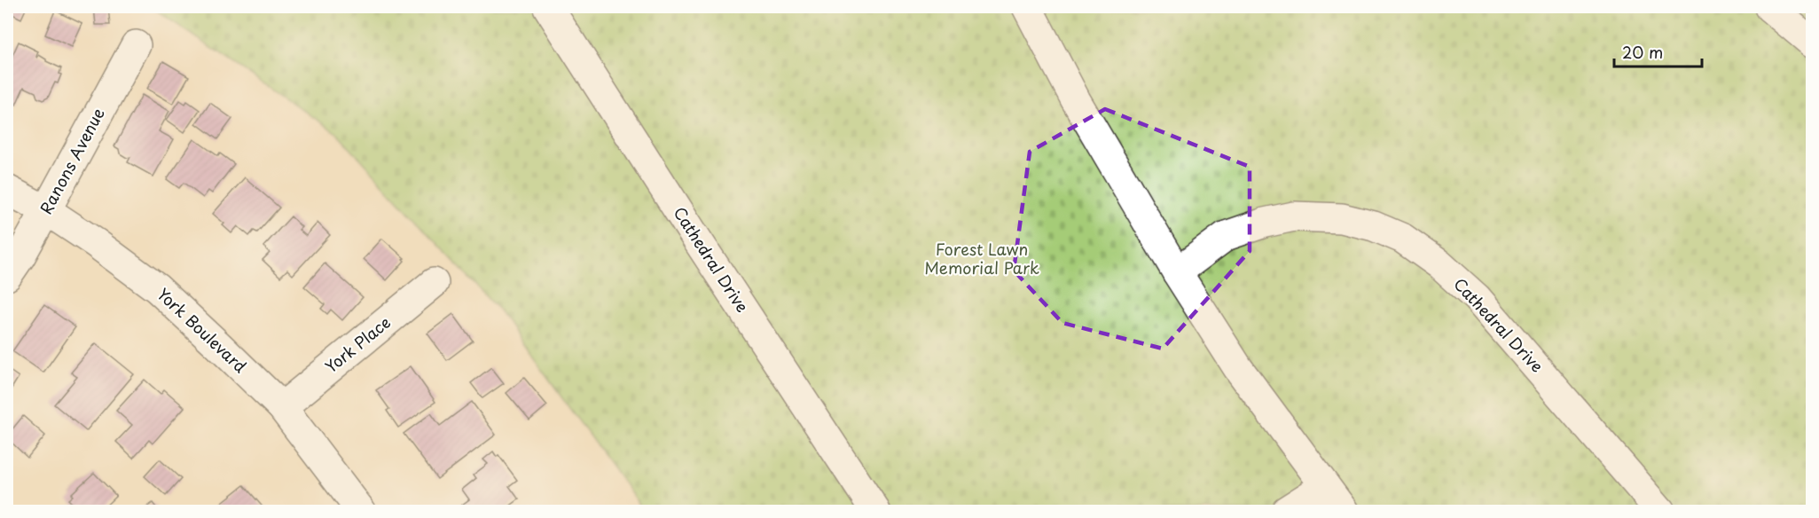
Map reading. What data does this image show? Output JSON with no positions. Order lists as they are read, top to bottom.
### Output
{
  "streets": {
    "street": [
      "Ranons Avenue",
      "Cathedral Drive",
      "York Boulevard",
      "York Place"
    ]
  },
  "crossings": [
    ["Ranons Avenue", "York Boulevard"],
    ["York Boulevard", "York Place"]
  ],
  "parks": ["Forest Lawn Memorial Park"],
  "scale_bar": "20 m"
}
